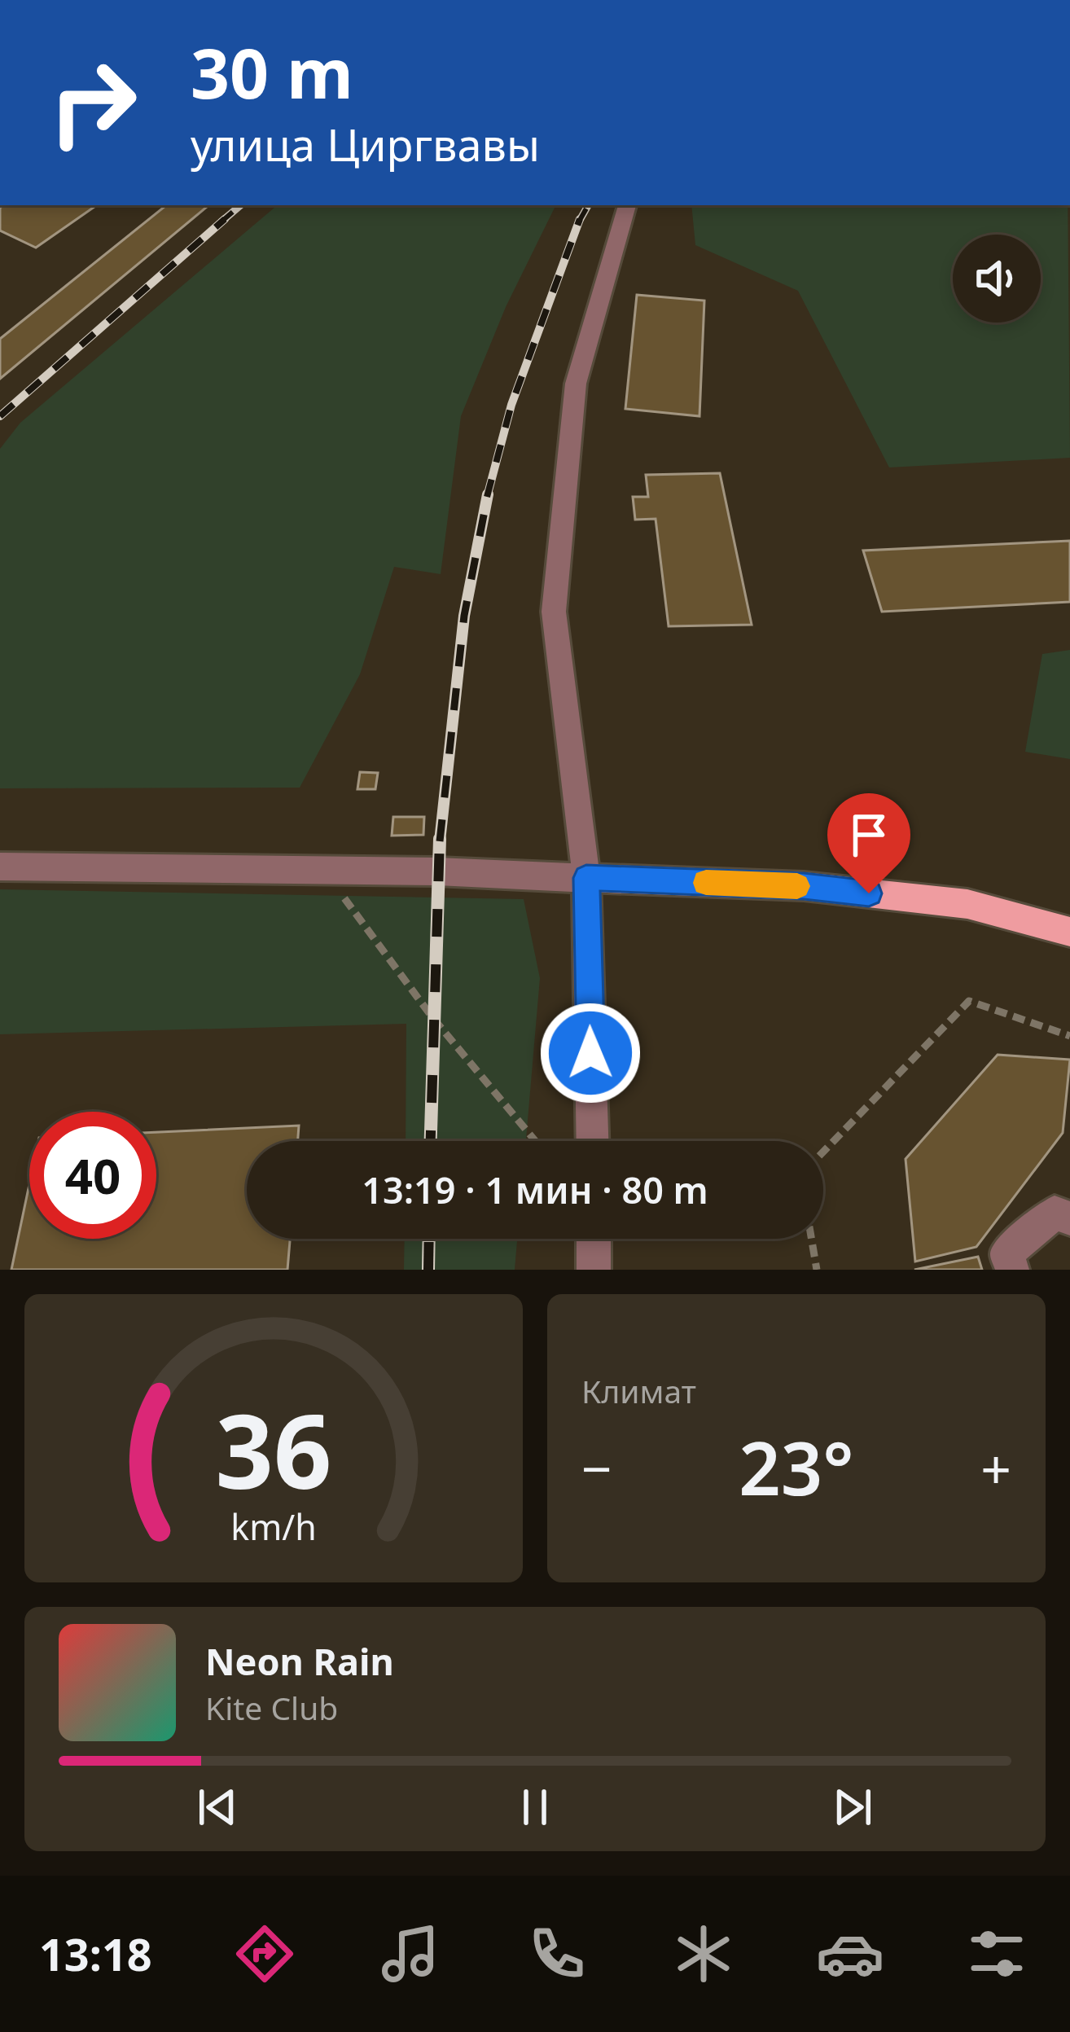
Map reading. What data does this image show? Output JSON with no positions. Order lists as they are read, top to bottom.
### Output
{
  "page": {
    "turn": ["30 m", "улица Циргвавы"],
    "limit": "40",
    "trip": "13:19 · 1 мин · 80 m",
    "tile": "Климат",
    "heat": ["−", "23°", "+"],
    "song": ["Neon Rain", "Kite Club"],
    "tabs": "13:18",
    "gauge": ["36", "km/h"]
  }
}
